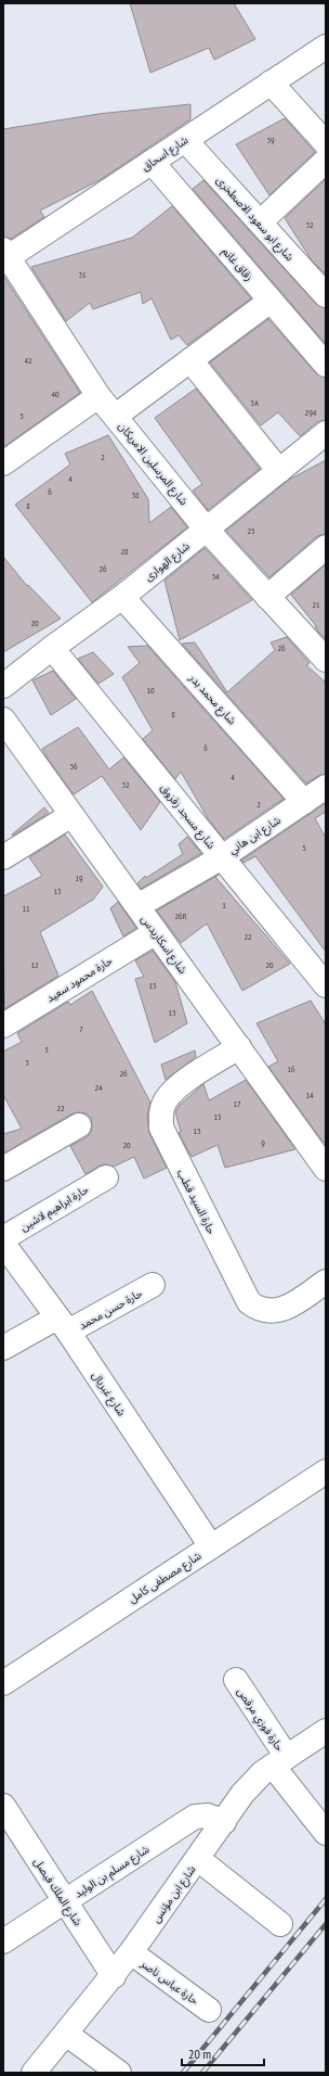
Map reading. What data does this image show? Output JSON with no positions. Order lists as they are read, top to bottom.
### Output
{
  "streets": {
    "street": [
      "شارع اسحاق",
      "شارع ابو سعود الاصطخرى",
      "زقاق غانم",
      "شارع المرسلين الامريكان",
      "شارع الهوارى",
      "شارع محمد بدر",
      "شارع مسجد زقزوق",
      "شارع ابن هاني",
      "شارع اسكاريدس",
      "حارة محمود سعيد",
      "حارة السيد قطب",
      "حارة ابراهيم لاشين",
      "حارة حسن محمد",
      "شارع غبريال",
      "شارع مصطفى كامل",
      "حارة فوزي مرقص",
      "شارع مسلم بن الوليد",
      "شارع الملك فيصل",
      "شارع ابن مؤنس",
      "حارة عباس ناصر"
    ]
  },
  "crossings": [
    ["شارع اسحاق", "شارع ابو سعود الاصطخرى"],
    ["شارع اسحاق", "زقاق غانم"],
    ["شارع اسحاق", "شارع المرسلين الامريكان"],
    ["شارع المرسلين الامريكان", "شارع الهوارى"],
    ["شارع الهوارى", "شارع محمد بدر"],
    ["شارع الهوارى", "شارع مسجد زقزوق"],
    ["شارع محمد بدر", "شارع ابن هاني"],
    ["شارع مسجد زقزوق", "شارع ابن هاني"],
    ["شارع ابن هاني", "شارع اسكاريدس"],
    ["شارع اسكاريدس", "حارة محمود سعيد"],
    ["شارع اسكاريدس", "حارة السيد قطب"],
    ["حارة حسن محمد", "شارع غبريال"],
    ["شارع غبريال", "شارع مصطفى كامل"],
    ["حارة فوزي مرقص", "شارع ابن مؤنس"],
    ["شارع مسلم بن الوليد", "شارع الملك فيصل"],
    ["شارع مسلم بن الوليد", "شارع ابن مؤنس"],
    ["شارع الملك فيصل", "شارع ابن مؤنس"],
    ["شارع ابن مؤنس", "حارة عباس ناصر"]
  ],
  "house_numbers": [
    "39",
    "32",
    "31",
    "42",
    "40",
    "3A",
    "294",
    "3",
    "2",
    "4",
    "6",
    "38",
    "8",
    "25",
    "28",
    "26",
    "34",
    "21",
    "20",
    "26",
    "10",
    "8",
    "6",
    "36",
    "4",
    "32",
    "2",
    "5",
    "19",
    "13",
    "1",
    "11",
    "26R",
    "22",
    "12",
    "20",
    "15",
    "13",
    "7",
    "5",
    "3",
    "16",
    "26",
    "24",
    "14",
    "17",
    "22",
    "15",
    "13",
    "9",
    "20"
  ],
  "scale_bar": "20 m"
}
